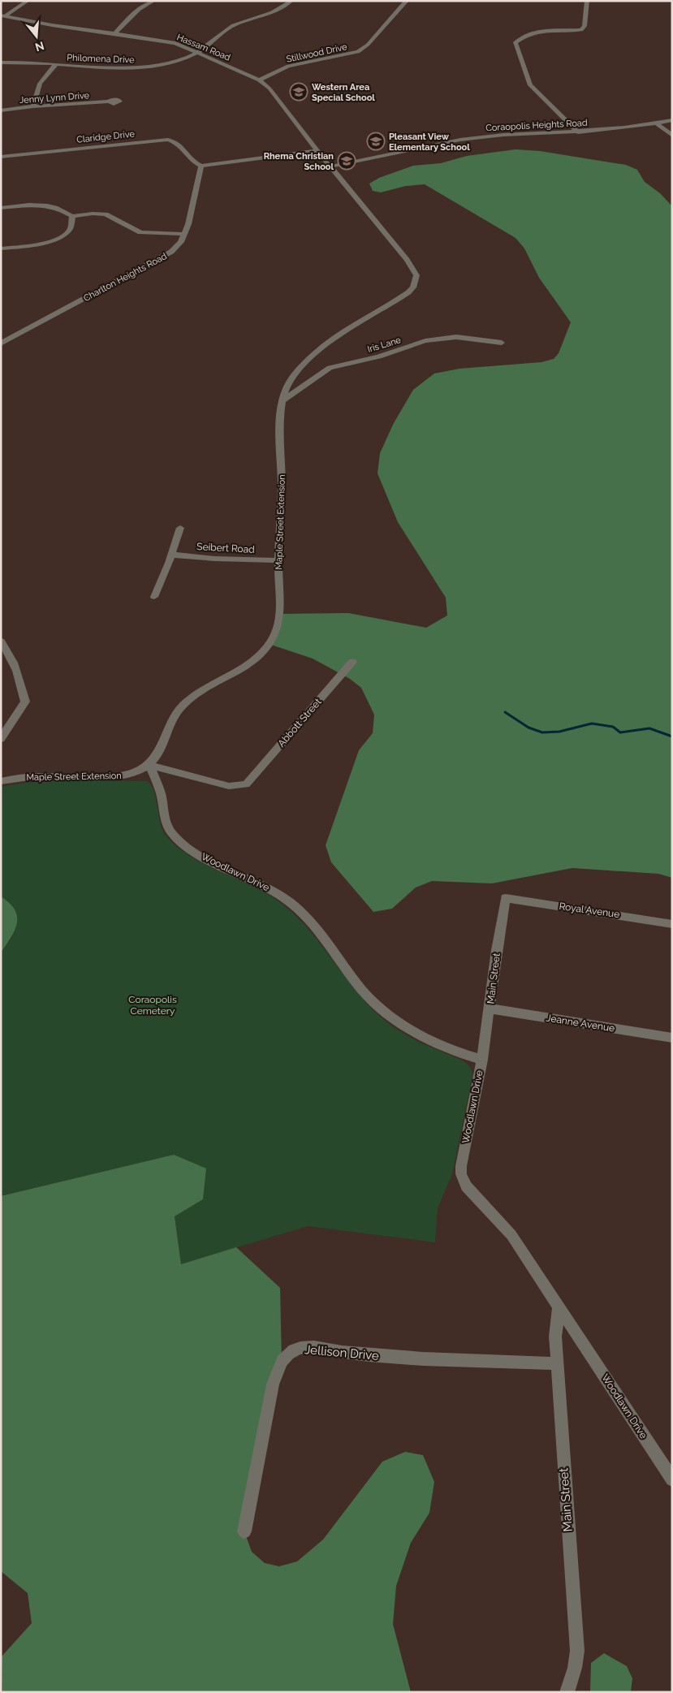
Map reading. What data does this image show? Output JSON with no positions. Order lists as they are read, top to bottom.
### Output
{
  "streets": {
    "street": [
      "Hassam Road",
      "Stillwood Drive",
      "Philomena Drive",
      "Jenny Lynn Drive",
      "Coraopolis Heights Road",
      "Claridge Drive",
      "Charlton Heights Road",
      "Iris Lane",
      "Maple Street Extension",
      "Seibert Road",
      "Abbott Street",
      "Woodlawn Drive",
      "Royal Avenue",
      "Main Street",
      "Jeanne Avenue",
      "Jellison Drive"
    ]
  },
  "crossings": [
    ["Hassam Road", "Stillwood Drive"],
    ["Hassam Road", "Philomena Drive"],
    ["Hassam Road", "Coraopolis Heights Road"],
    ["Hassam Road", "Maple Street Extension"],
    ["Coraopolis Heights Road", "Maple Street Extension"],
    ["Claridge Drive", "Charlton Heights Road"],
    ["Iris Lane", "Maple Street Extension"],
    ["Maple Street Extension", "Seibert Road"],
    ["Maple Street Extension", "Abbott Street"],
    ["Maple Street Extension", "Woodlawn Drive"],
    ["Abbott Street", "Woodlawn Drive"],
    ["Woodlawn Drive", "Main Street"],
    ["Royal Avenue", "Main Street"],
    ["Main Street", "Jeanne Avenue"],
    ["Main Street", "Jellison Drive"]
  ],
  "parks": ["Coraopolis Cemetery"],
  "places": {
    "school or university": ["Western Area Special School", "Pleasant View Elementary School", "Rhema Christian School"]
  },
  "north": "bottom"
}
